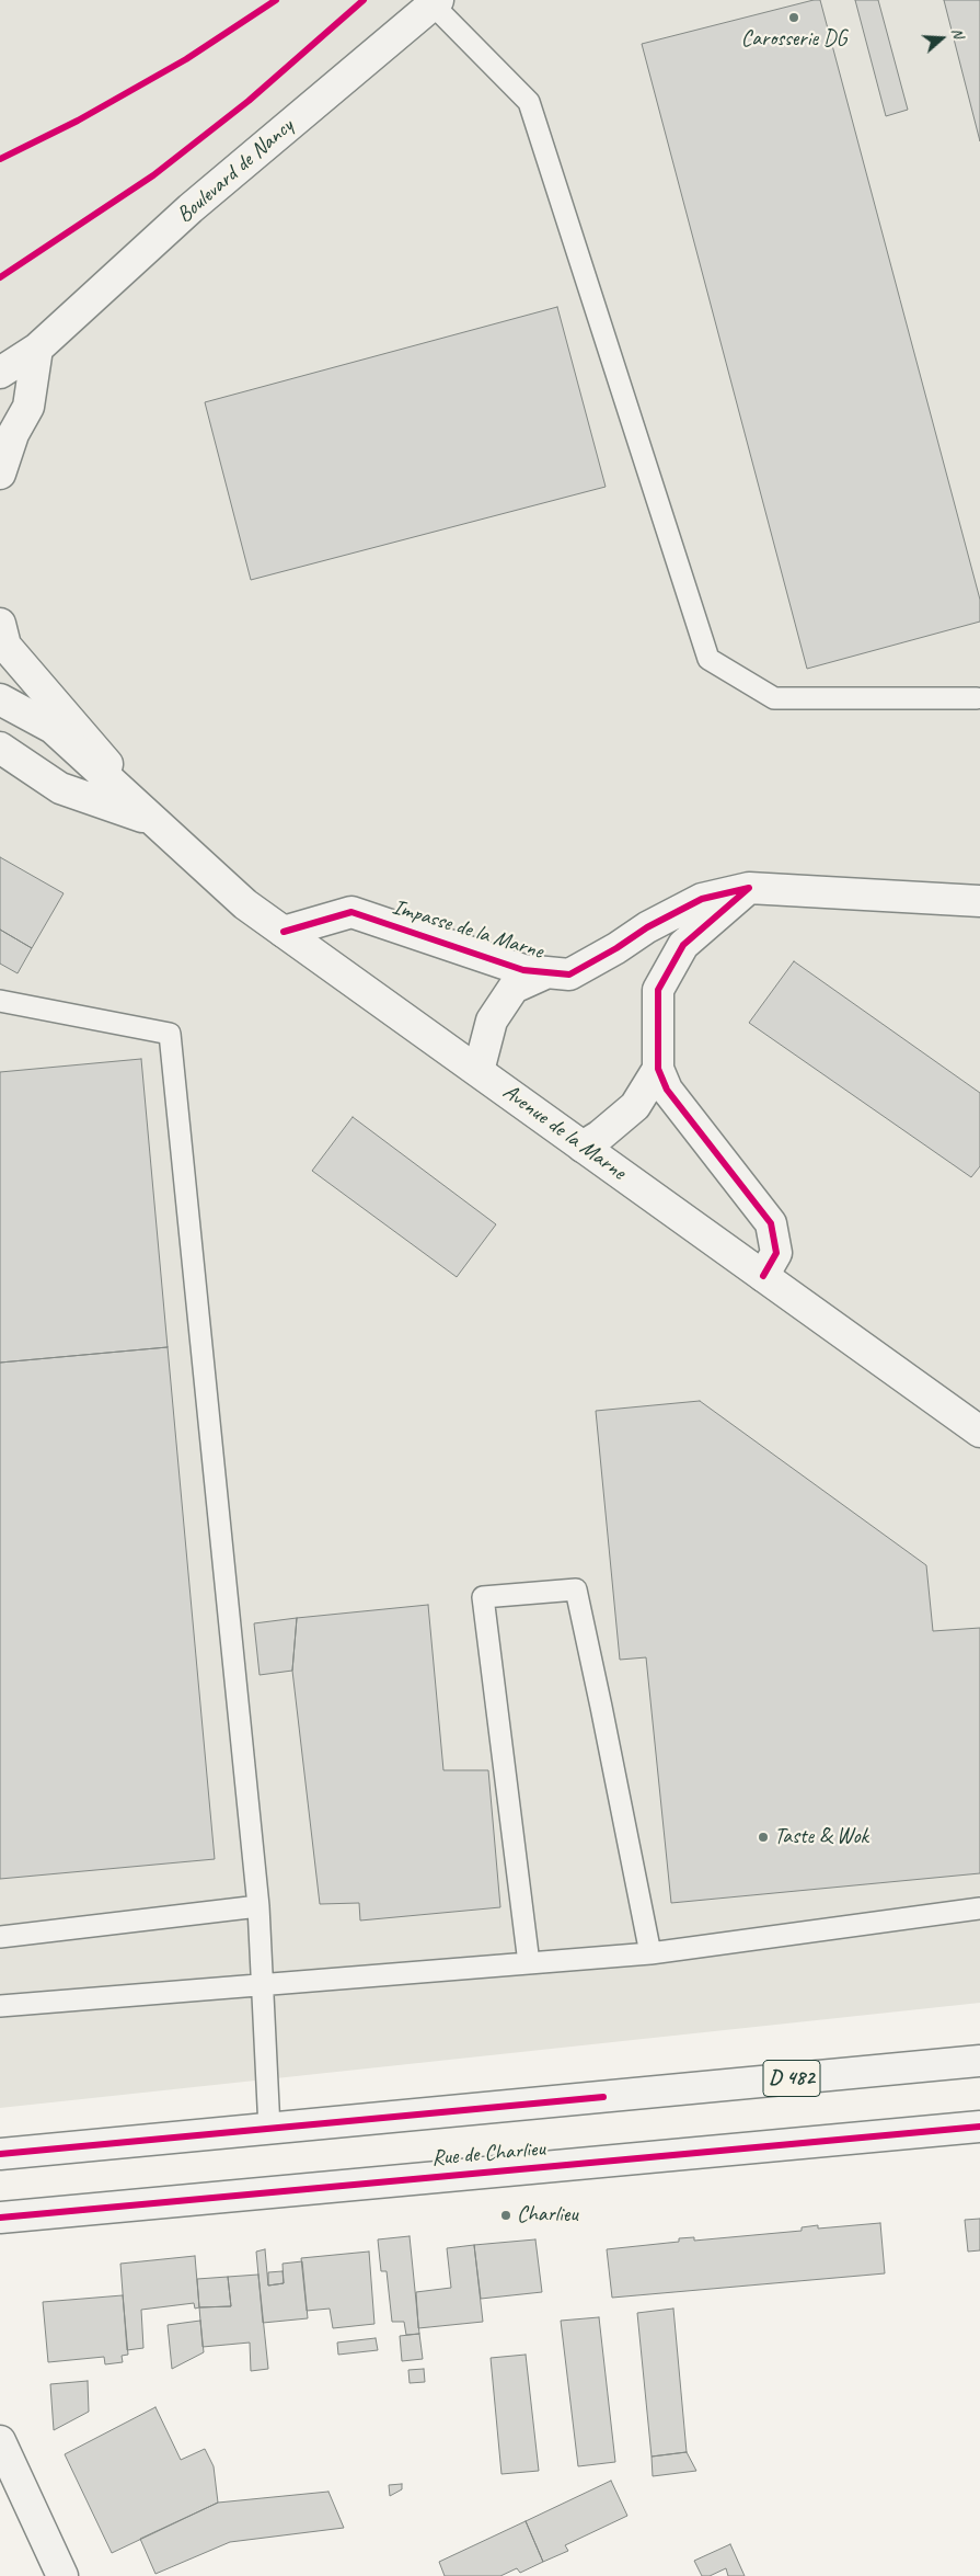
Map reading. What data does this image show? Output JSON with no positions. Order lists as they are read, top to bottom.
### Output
{
  "streets": {
    "main road": [
      "Boulevard de Nancy",
      "Impasse de la Marne",
      "Avenue de la Marne",
      "D 482",
      "Rue de Charlieu"
    ]
  },
  "crossings": [
    ["Impasse de la Marne", "Avenue de la Marne"]
  ],
  "places": ["Carosserie DG", "Taste & Wok", "Charlieu"],
  "north": "right"
}
